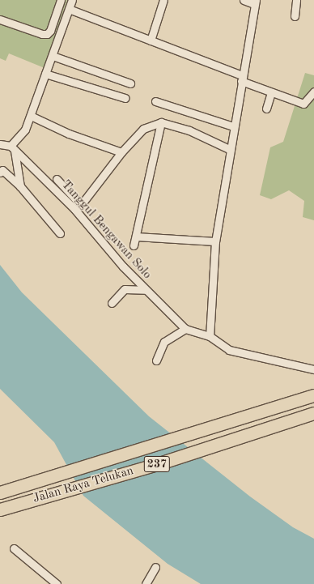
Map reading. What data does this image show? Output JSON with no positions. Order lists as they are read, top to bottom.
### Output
{
  "streets": {
    "main road": ["237", "Jalan Raya Telukan"],
    "street": ["Tanggul Bengawan Solo"]
  }
}
